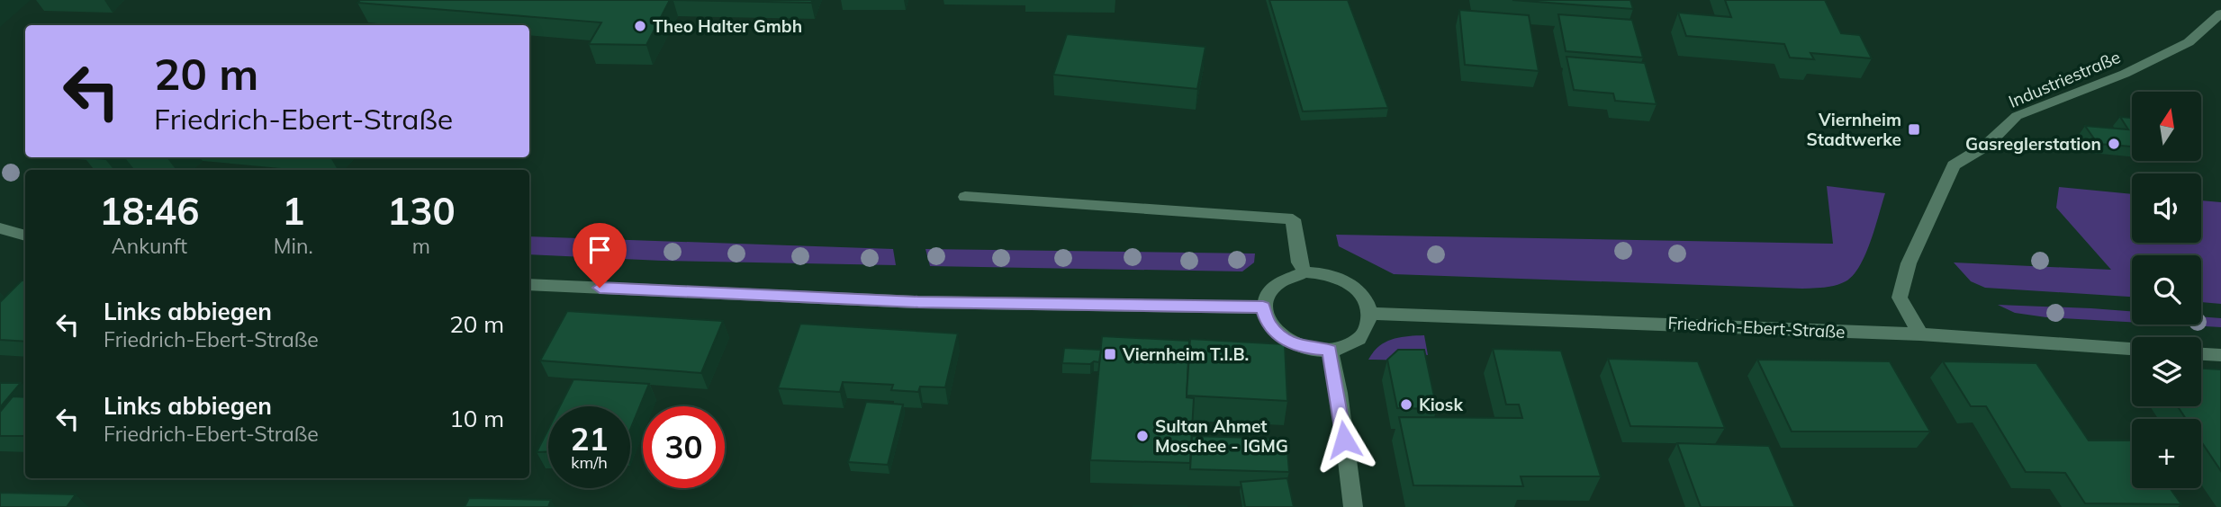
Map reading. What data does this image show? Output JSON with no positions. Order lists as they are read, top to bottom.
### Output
{
  "streets": {
    "street": ["Industriestraße", "Friedrich-Ebert-Straße"]
  },
  "crossings": [
    ["Industriestraße", "Friedrich-Ebert-Straße"]
  ],
  "places": {
    "other": [
      "Theo Halter Gmbh",
      "Gasreglerstation",
      "Kiosk",
      "Sultan Ahmet Moschee - IGMG"
    ],
    "transit": ["Viernheim Stadtwerke", "Viernheim T.I.B."]
  },
  "north": "top",
  "page": {
    "turn": ["20 m", "Friedrich-Ebert-Straße"],
    "map_buttons": "+",
    "eta": [
      "18:46",
      "Ankunft",
      "1",
      "Min.",
      "130",
      "m"
    ],
    "list": [
      {
        "name": "Links abbiegen",
        "note": "Friedrich-Ebert-Straße",
        "value": "20 m"
      },
      {
        "name": "Links abbiegen",
        "note": "Friedrich-Ebert-Straße",
        "value": "10 m"
      }
    ],
    "speed": "21 km/h",
    "limit": "30"
  }
}
